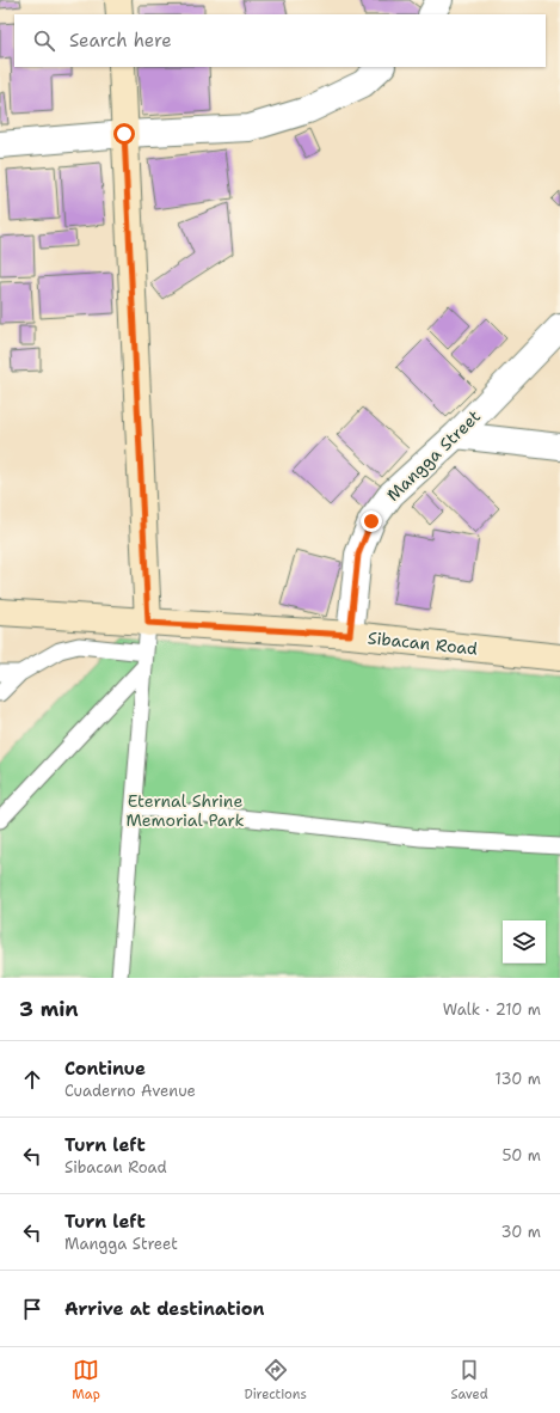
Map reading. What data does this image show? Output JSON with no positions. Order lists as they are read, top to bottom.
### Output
{
  "streets": {
    "street": ["Mangga Street", "Sibacan Road"]
  },
  "crossings": [
    ["Mangga Street", "Sibacan Road"]
  ],
  "parks": ["Eternal Shrine Memorial Park"],
  "page": {
    "search": "Search here",
    "heading": ["3 min", "Walk · 210 m"],
    "list": [
      ["Continue", "Cuaderno Avenue", "130 m"],
      ["Turn left", "Sibacan Road", "50 m"],
      ["Turn left", "Mangga Street", "30 m"],
      "Arrive at destination"
    ],
    "nav": ["Map", "Directions", "Saved"]
  }
}
